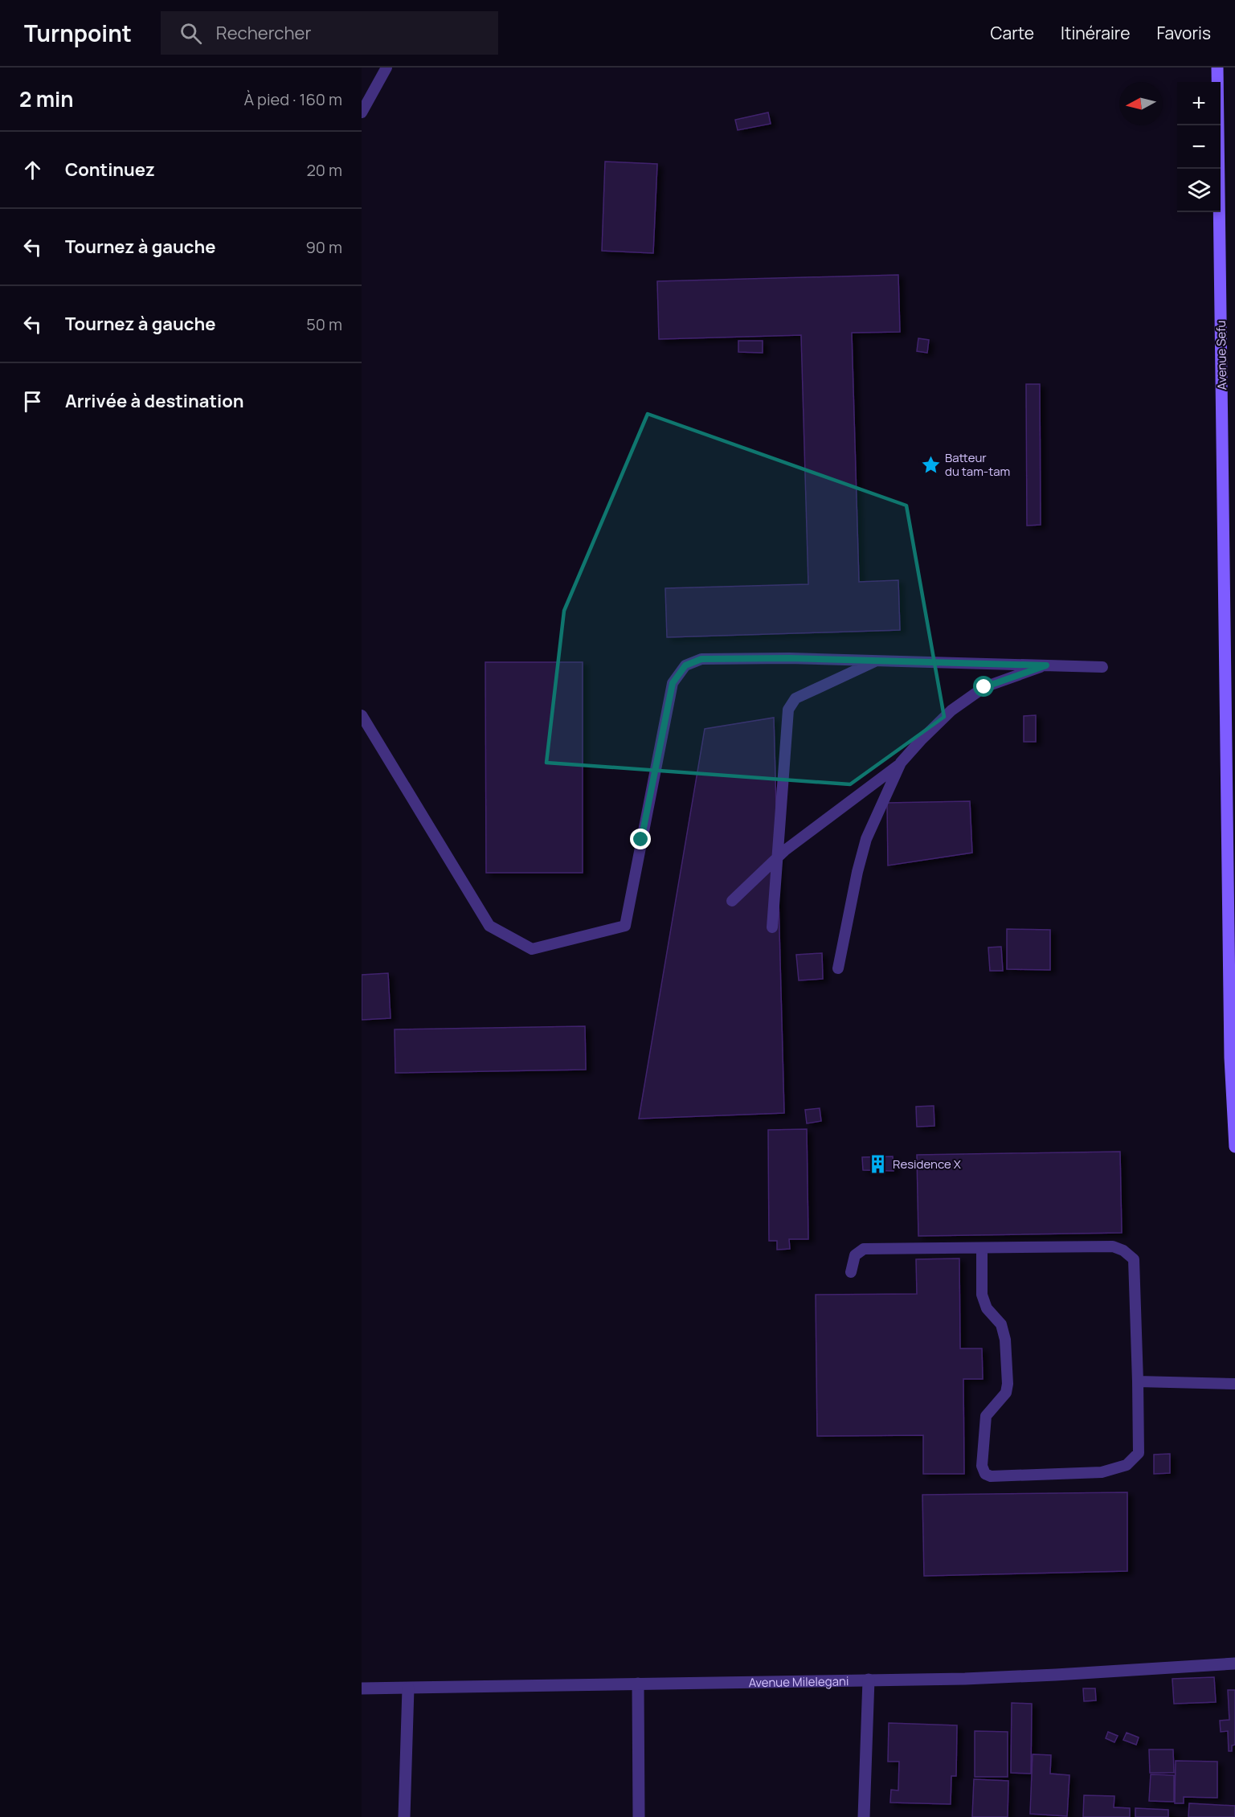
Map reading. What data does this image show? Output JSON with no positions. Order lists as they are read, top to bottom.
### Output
{
  "streets": {
    "main road": ["Avenue Sefu"],
    "street": ["Avenue Milelegani"]
  },
  "places": {
    "place": ["Batteur du tam-tam"],
    "building": ["Residence X"]
  },
  "north": "left",
  "page": {
    "header": "Turnpoint",
    "search": "Rechercher",
    "nav": ["Carte", "Itinéraire", "Favoris"],
    "heading": ["2 min", "À pied · 160 m"],
    "map_buttons": ["+", "−"],
    "list": [
      ["Continuez", "20 m"],
      ["Tournez à gauche", "90 m"],
      ["Tournez à gauche", "50 m"],
      "Arrivée à destination"
    ]
  }
}
